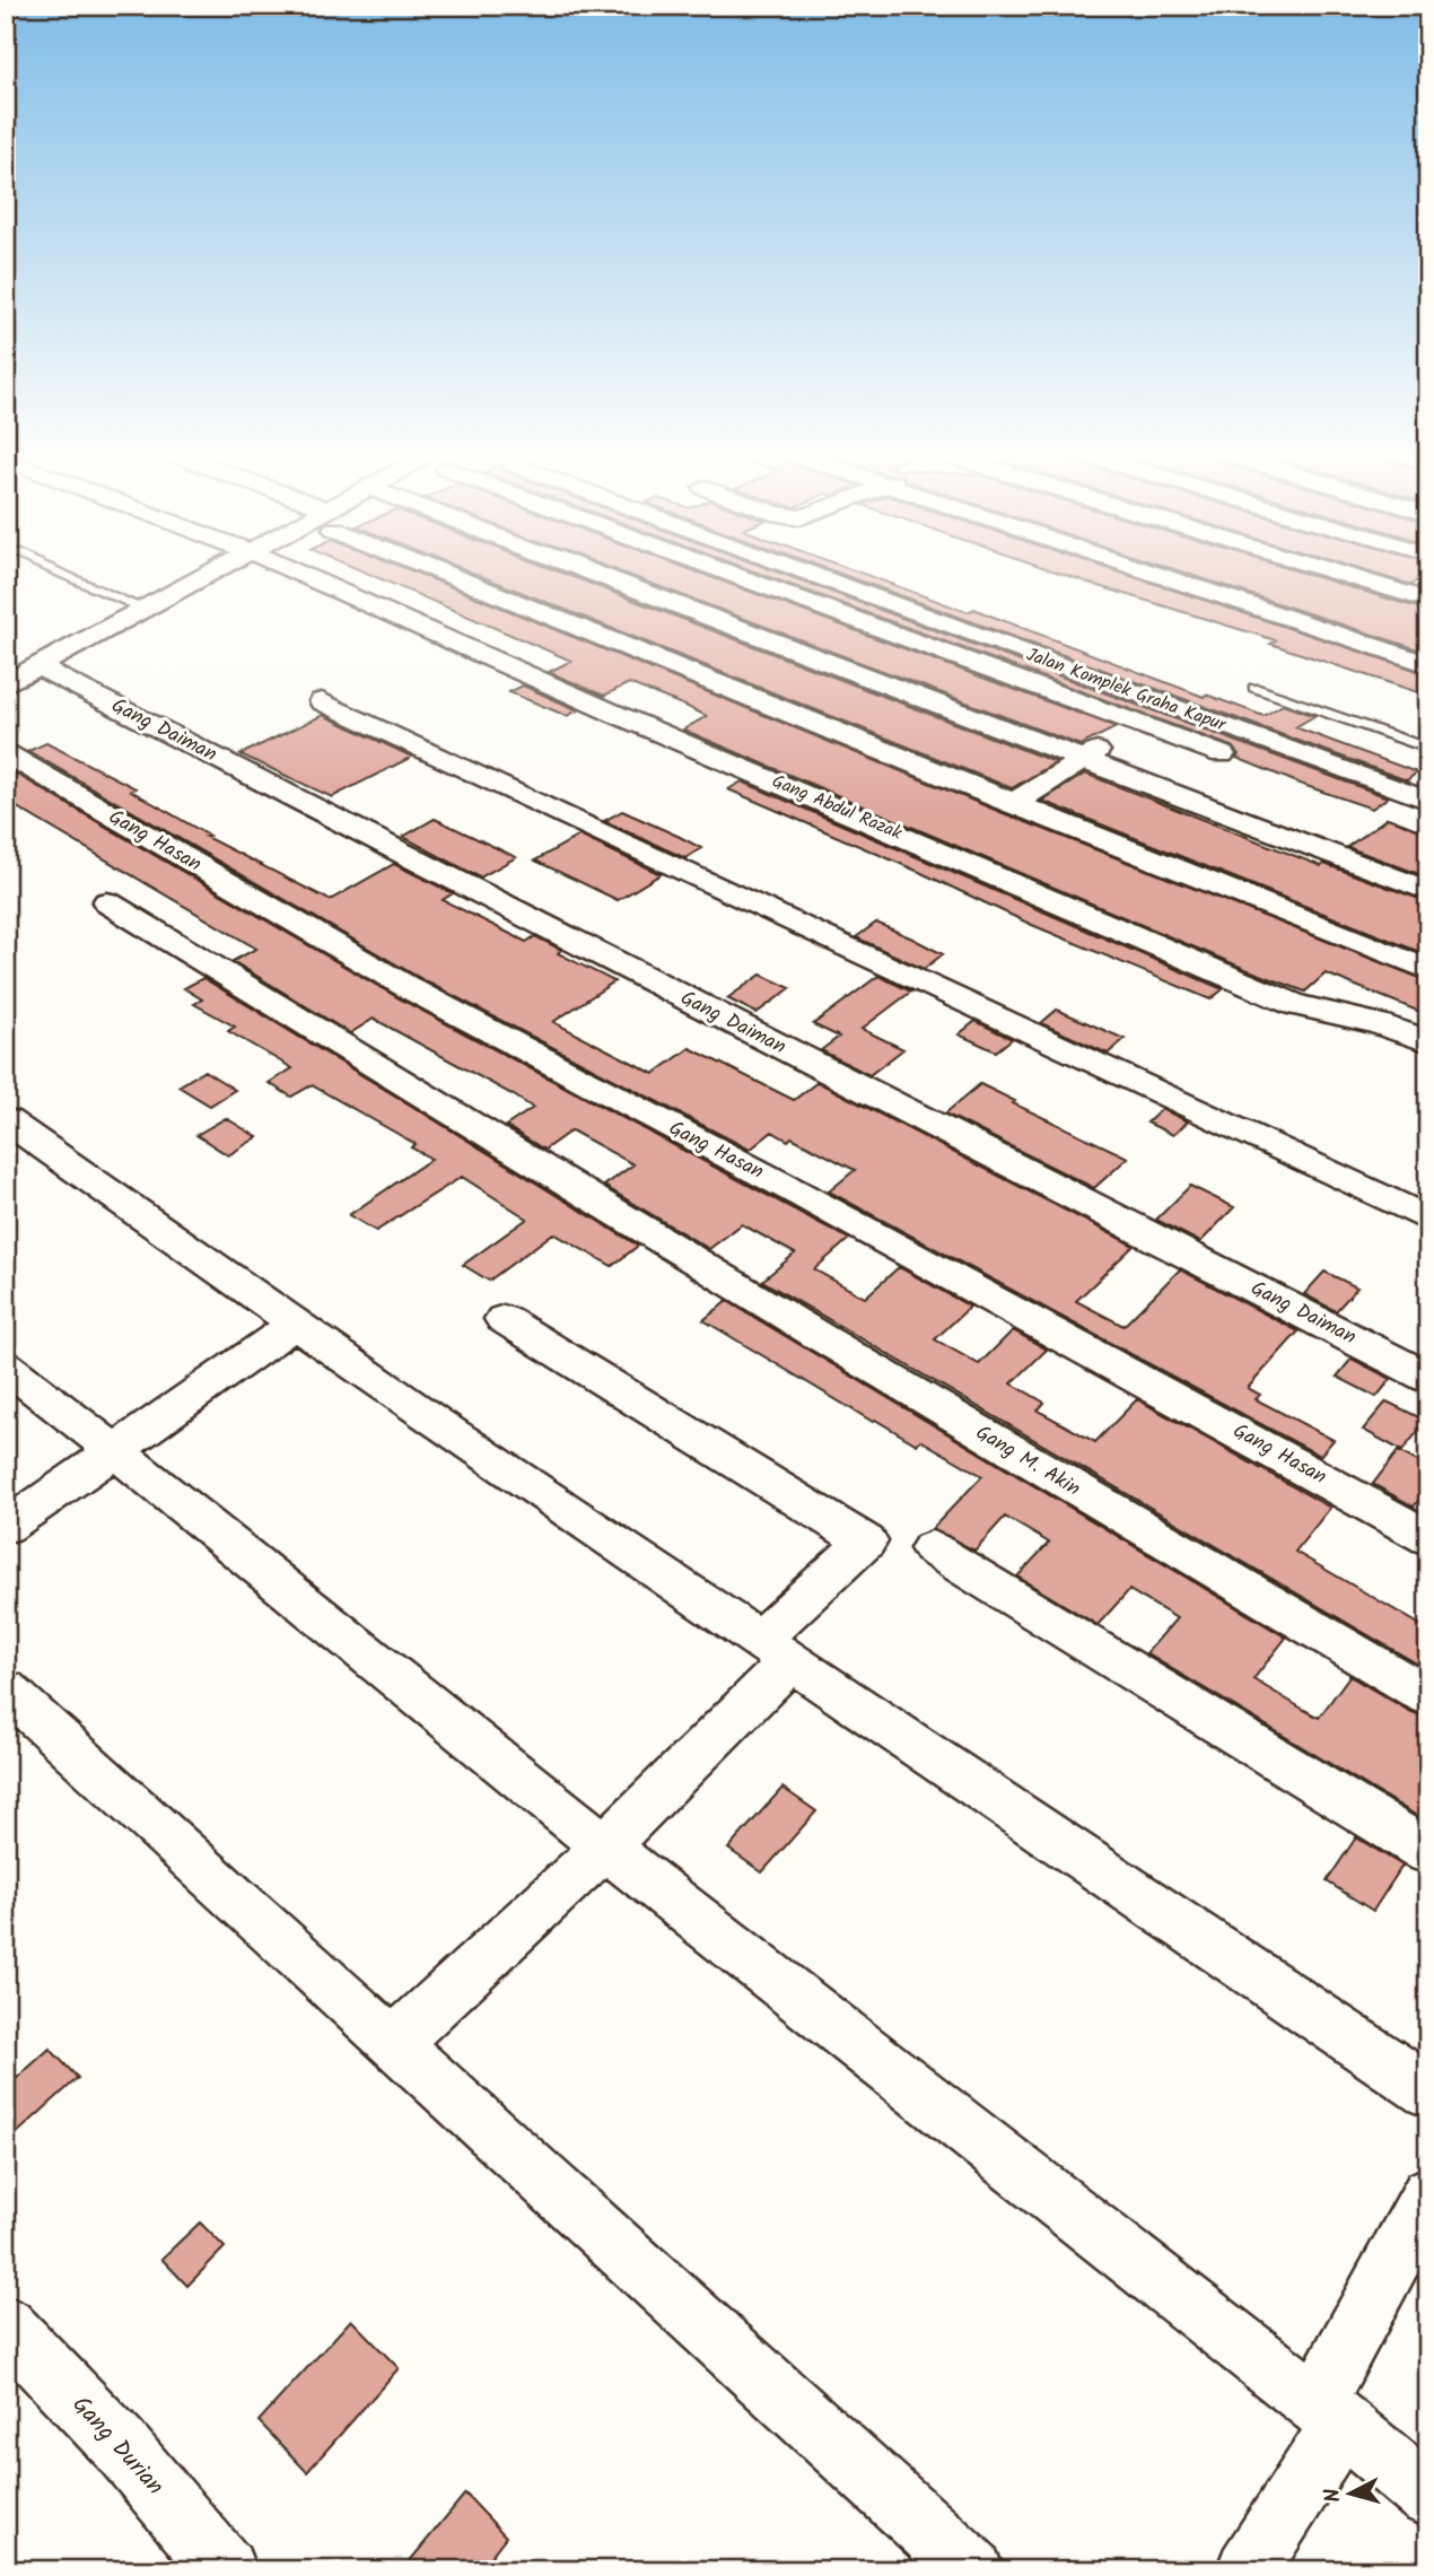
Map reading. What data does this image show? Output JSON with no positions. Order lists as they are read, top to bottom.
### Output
{
  "streets": {
    "street": [
      "Jalan Komplek Graha Kapur",
      "Gang Daiman",
      "Gang Abdul Razak",
      "Gang Hasan",
      "Gang M. Akin",
      "Gang Durian"
    ]
  },
  "north": "left"
}
